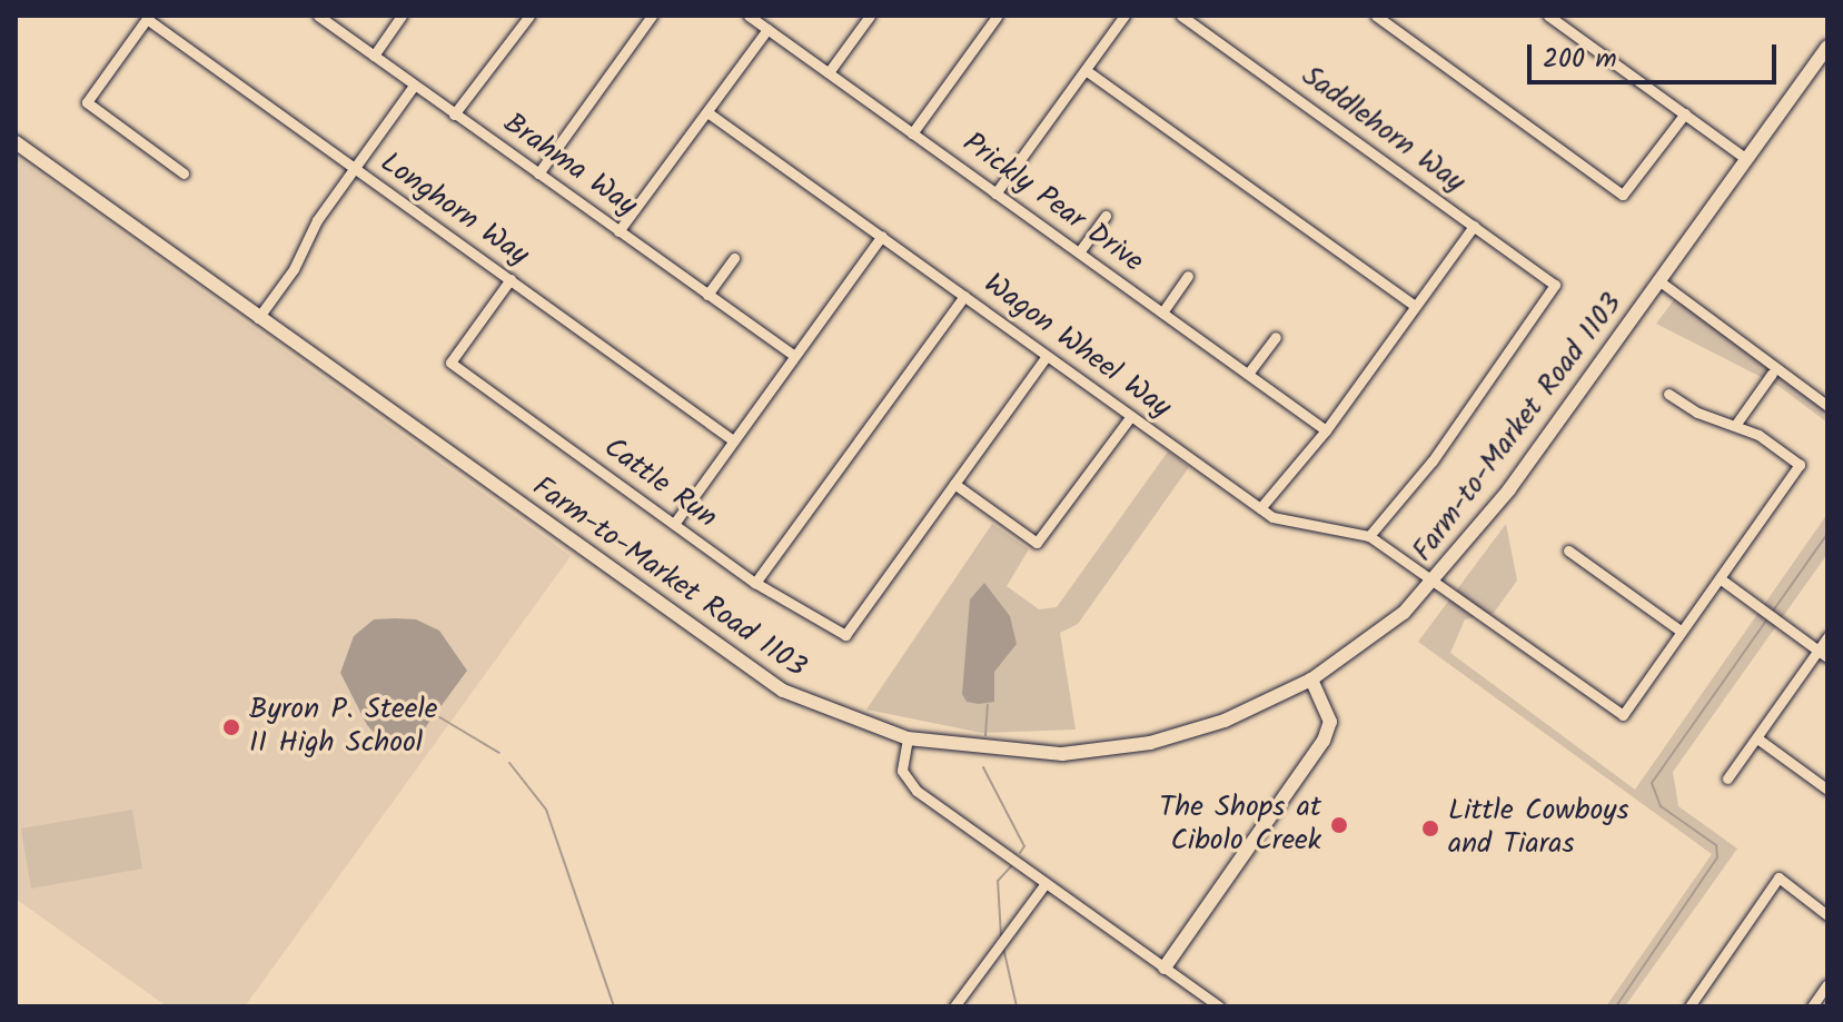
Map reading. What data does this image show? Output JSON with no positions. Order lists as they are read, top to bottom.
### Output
{
  "streets": {
    "main road": ["Farm-to-Market Road 1103"],
    "street": [
      "Saddlehorn Way",
      "Brahma Way",
      "Prickly Pear Drive",
      "Longhorn Way",
      "Wagon Wheel Way",
      "Cattle Run"
    ]
  },
  "crossings": [
    ["Saddlehorn Way", "Wagon Wheel Way"],
    ["Longhorn Way", "Cattle Run"],
    ["Wagon Wheel Way", "Farm-to-Market Road 1103"]
  ],
  "places": ["Byron P. Steele II High School", "The Shops at Cibolo Creek", "Little Cowboys and Tiaras"],
  "scale_bar": "200 m"
}
